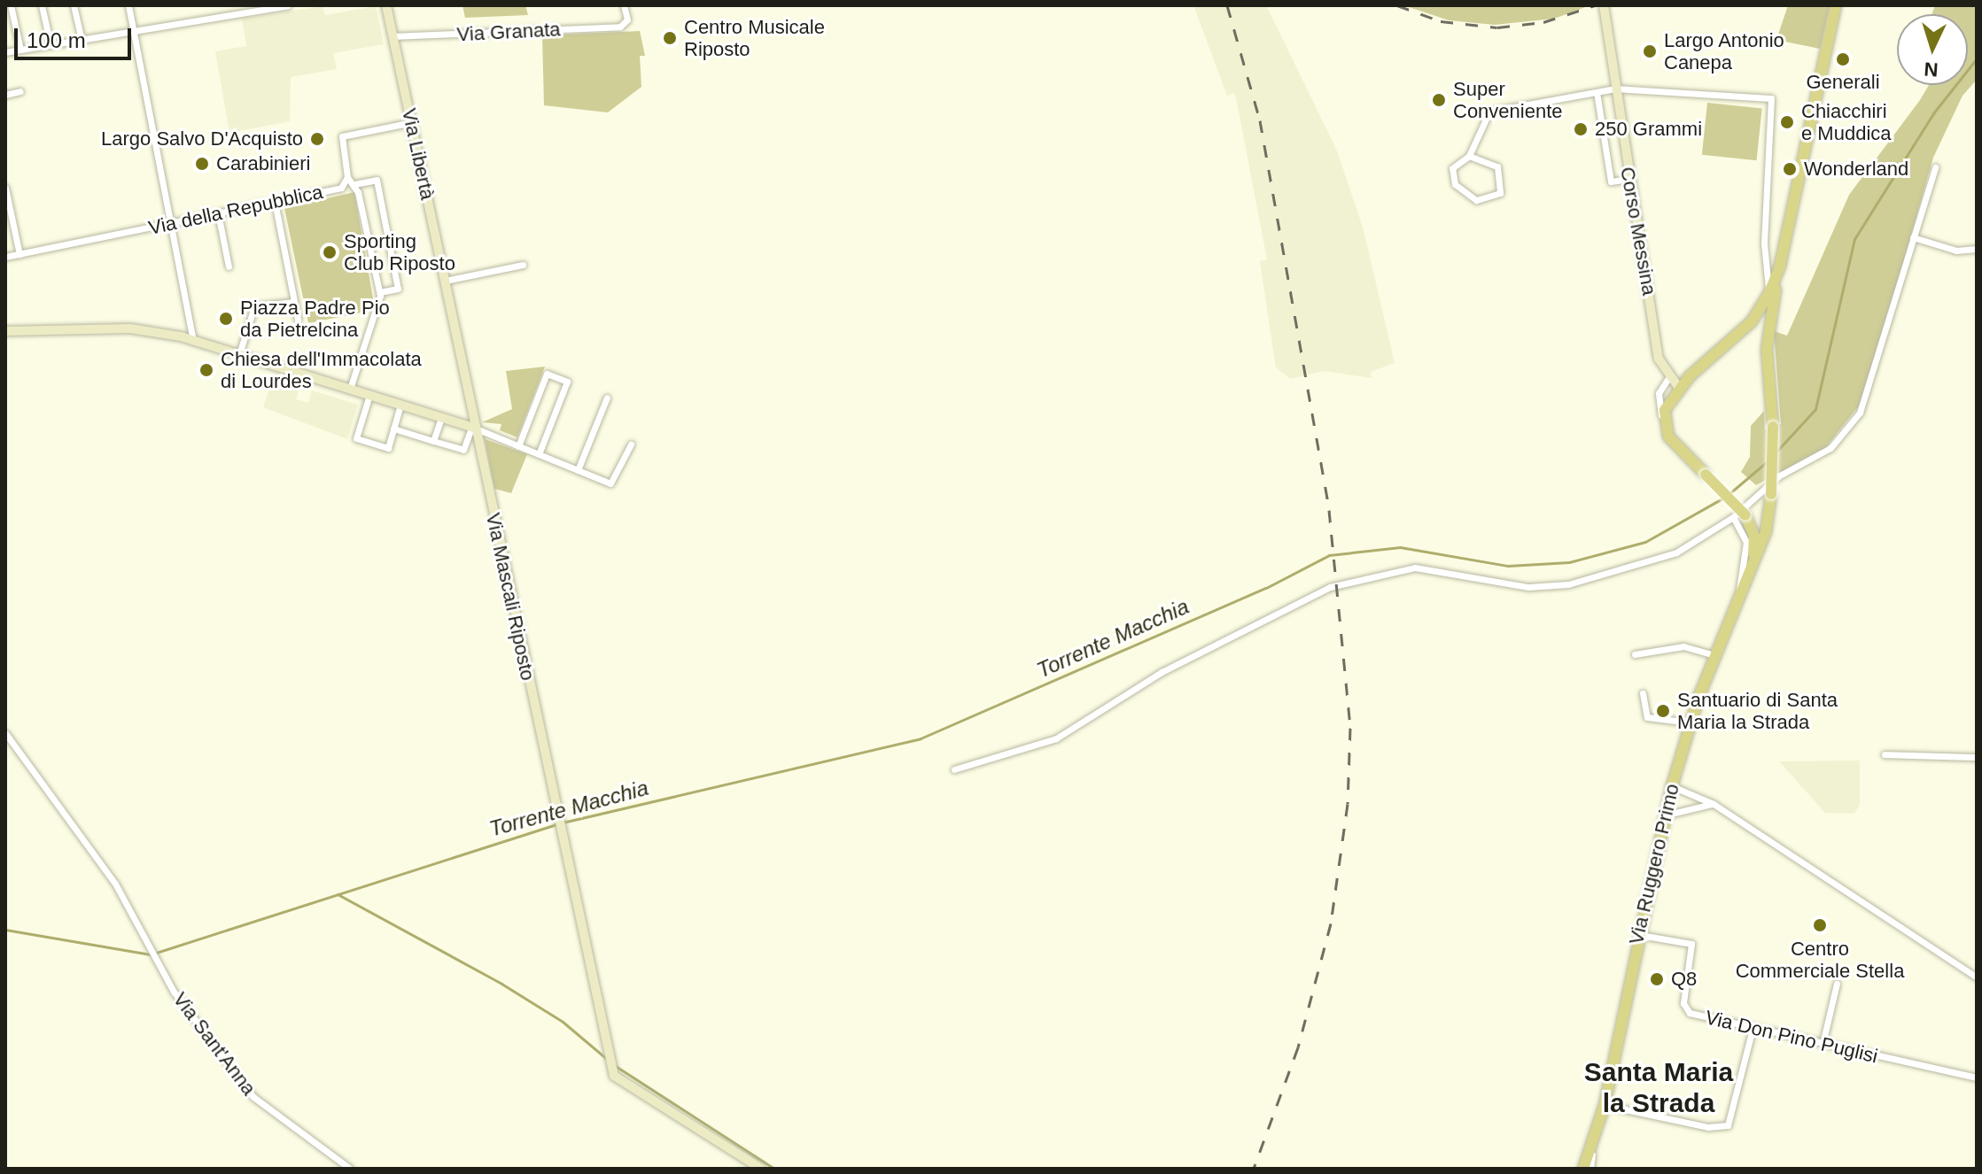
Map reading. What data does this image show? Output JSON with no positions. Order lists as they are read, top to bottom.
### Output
{
  "streets": {
    "main road": ["Via Ruggero Primo"],
    "street": [
      "Via Granata",
      "Via Libertà",
      "Via della Repubblica",
      "Corso Messina",
      "Via Mascali Riposto",
      "Via Don Pino Puglisi",
      "Via Sant'Anna"
    ]
  },
  "crossings": [
    ["Via Granata", "Via Libertà"],
    ["Via Libertà", "Via della Repubblica"],
    ["Via Libertà", "Via Mascali Riposto"],
    ["Via Ruggero Primo", "Via Don Pino Puglisi"]
  ],
  "districts": ["Santa Maria la Strada"],
  "water": ["Torrente Macchia"],
  "places": [
    "Centro Musicale Riposto",
    "Largo Antonio Canepa",
    "Generali",
    "Super Conveniente",
    "Chiacchiri e Muddica",
    "250 Grammi",
    "Largo Salvo D'Acquisto",
    "Carabinieri",
    "Wonderland",
    "Sporting Club Riposto",
    "Piazza Padre Pio da Pietrelcina",
    "Chiesa dell'Immacolata di Lourdes",
    "Santuario di Santa Maria la Strada",
    "Centro Commerciale Stella",
    "Q8"
  ],
  "scale_bar": "100 m",
  "north": "bottom"
}
